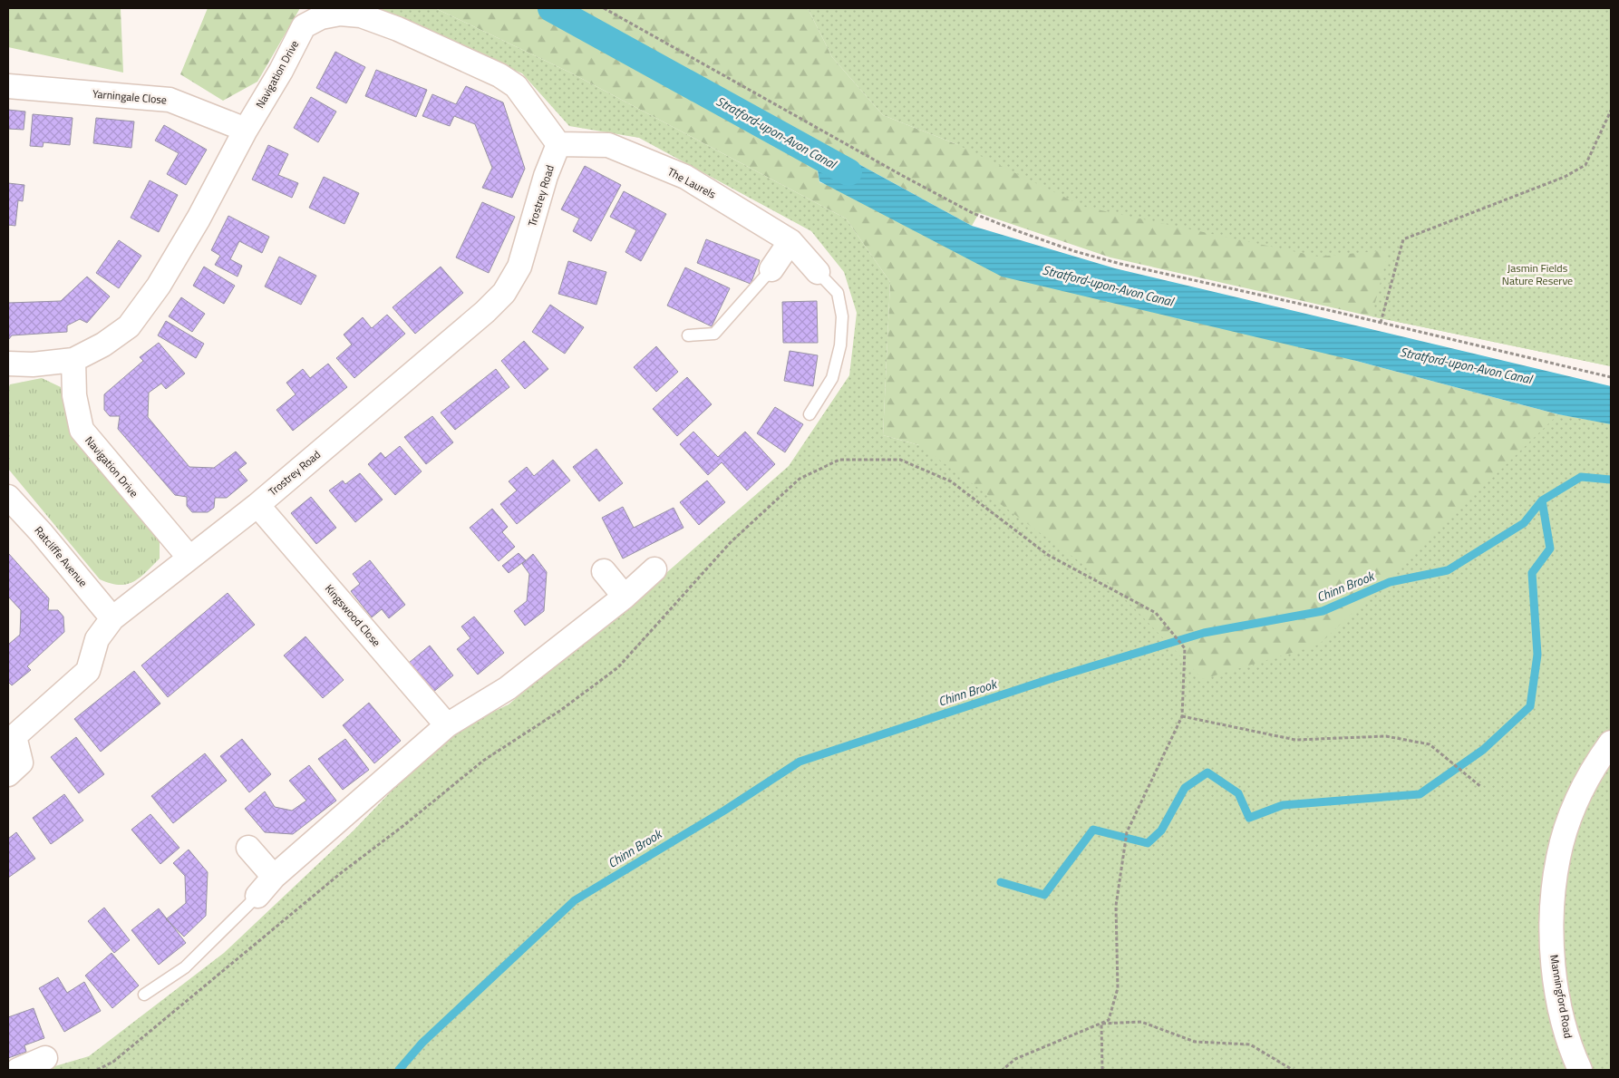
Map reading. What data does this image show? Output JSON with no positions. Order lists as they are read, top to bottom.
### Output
{
  "streets": {
    "street": [
      "Navigation Drive",
      "Yarningale Close",
      "The Laurels",
      "Trostrey Road",
      "Ratcliffe Avenue",
      "Kingswood Close",
      "Manningford Road"
    ]
  },
  "crossings": [
    ["Navigation Drive", "Yarningale Close"],
    ["Navigation Drive", "The Laurels"],
    ["Navigation Drive", "Trostrey Road"],
    ["The Laurels", "Trostrey Road"],
    ["Trostrey Road", "Ratcliffe Avenue"],
    ["Trostrey Road", "Kingswood Close"]
  ],
  "water": ["Stratford-upon-Avon Canal", "Chinn Brook"],
  "parks": ["Jasmin Fields Nature Reserve"]
}
